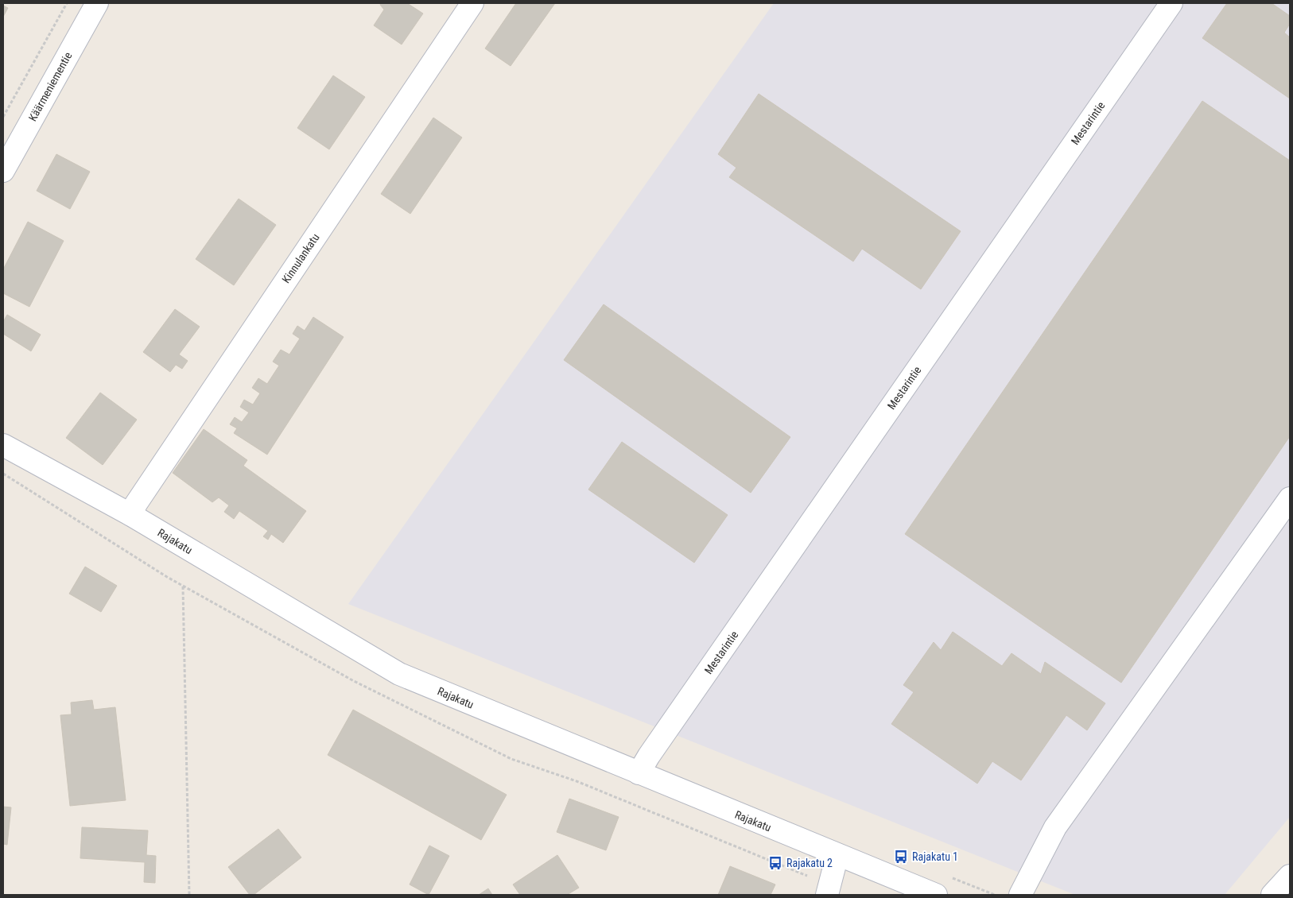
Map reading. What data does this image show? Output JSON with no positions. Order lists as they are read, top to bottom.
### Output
{
  "streets": {
    "street": [
      "Käärmeniementie",
      "Mestarintie",
      "Kinnulankatu",
      "Rajakatu"
    ]
  },
  "crossings": [
    ["Mestarintie", "Rajakatu"],
    ["Kinnulankatu", "Rajakatu"]
  ],
  "places": {
    "bus stop": ["Rajakatu 1", "Rajakatu 2"]
  }
}
